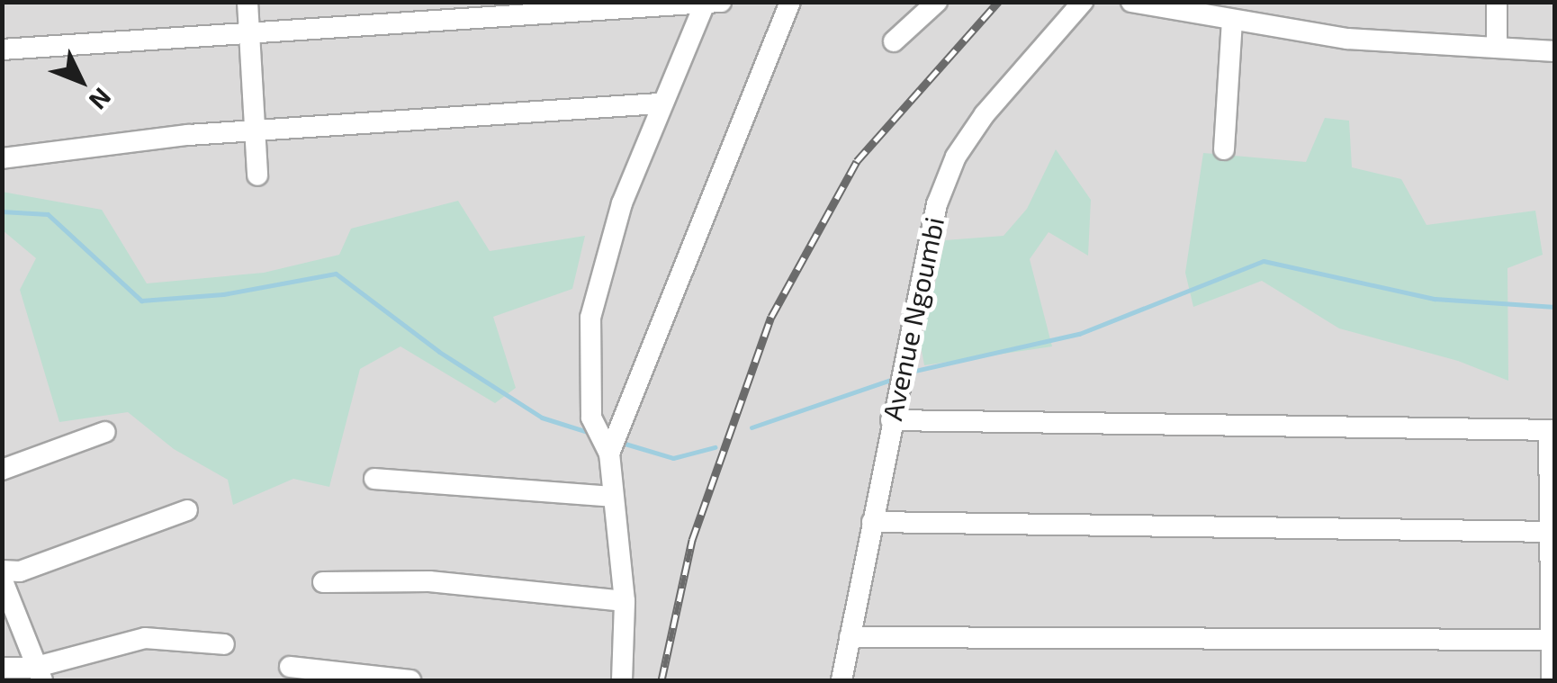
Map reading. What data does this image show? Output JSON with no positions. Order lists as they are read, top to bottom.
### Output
{
  "streets": {
    "street": ["Avenue Ngoumbi"]
  },
  "north": "bottom right"
}
